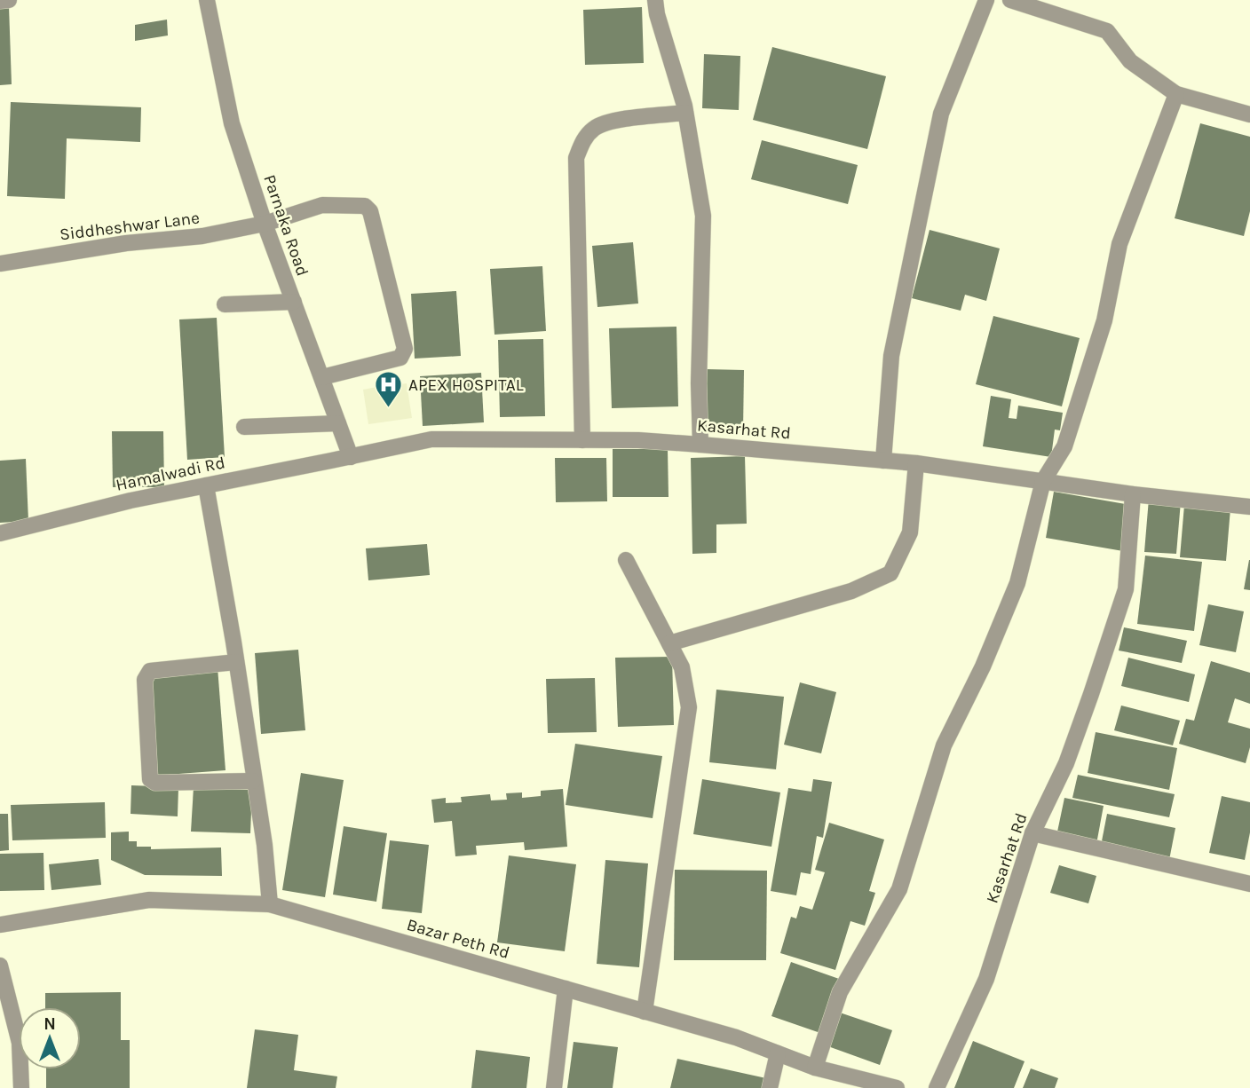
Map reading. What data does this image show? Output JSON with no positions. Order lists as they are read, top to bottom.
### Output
{
  "streets": {
    "street": [
      "Parnaka Road",
      "Siddheshwar Lane",
      "Kasarhat Rd",
      "Hamalwadi Rd",
      "Bazar Peth Rd"
    ]
  },
  "crossings": [
    ["Parnaka Road", "Siddheshwar Lane"],
    ["Parnaka Road", "Kasarhat Rd"],
    ["Parnaka Road", "Hamalwadi Rd"],
    ["Kasarhat Rd", "Hamalwadi Rd"]
  ],
  "places": {
    "hospital": ["APEX HOSPITAL"]
  },
  "north": "top"
}
